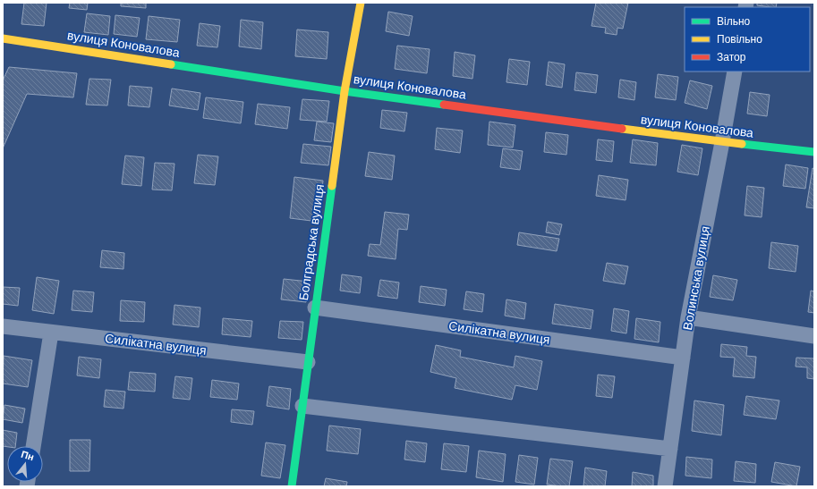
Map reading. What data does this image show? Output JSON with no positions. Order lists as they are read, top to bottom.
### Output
{
  "streets": {
    "street": [
      "вулиця Коновалова",
      "Болградська вулиця",
      "Волинська вулиця",
      "Силікатна вулиця"
    ]
  },
  "crossings": [
    ["вулиця Коновалова", "Болградська вулиця"],
    ["вулиця Коновалова", "Волинська вулиця"],
    ["Болградська вулиця", "Силікатна вулиця"],
    ["Волинська вулиця", "Силікатна вулиця"]
  ],
  "legend": ["Вільно", "Повільно", "Затор"],
  "north": "top"
}
